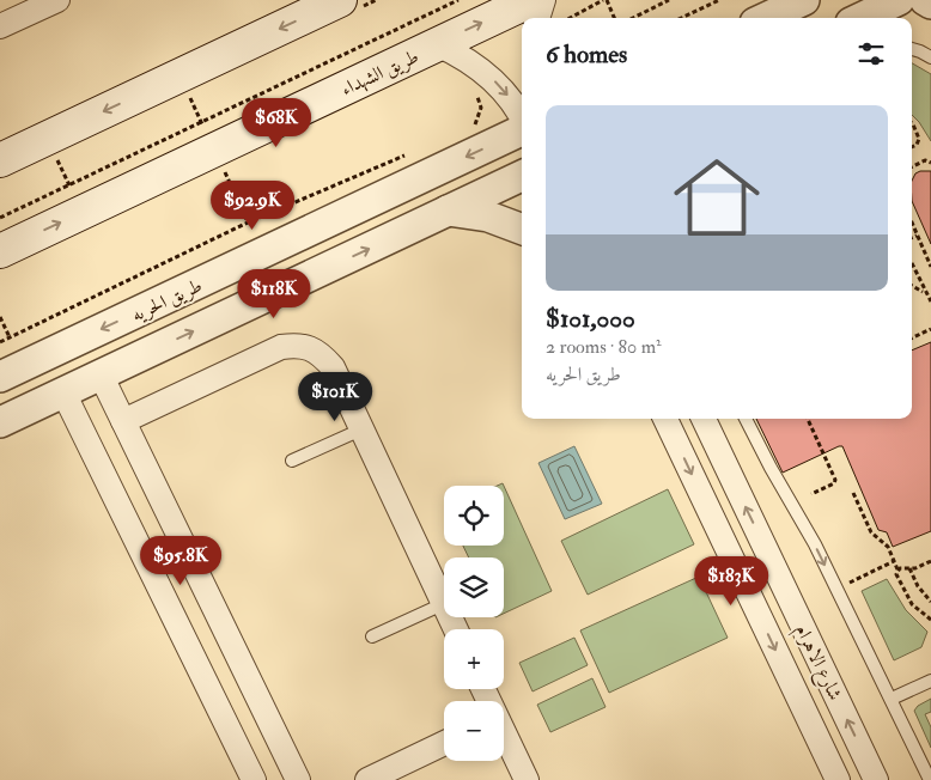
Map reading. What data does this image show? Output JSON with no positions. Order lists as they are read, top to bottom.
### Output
{
  "streets": {
    "main road": ["طريق الشهداء"],
    "street": ["طريق الحريه", "شارع الاهرام"]
  },
  "page": {
    "heading": "6 homes",
    "list": [
      {
        "name": "$101,000",
        "note": "2 rooms · 80 m² · طريق الحريه"
      }
    ],
    "price": [
      "$68K",
      "$92.9K",
      "$118K",
      "$101K",
      "$95.8K",
      "$183K"
    ],
    "map_buttons": ["+", "−"]
  }
}
